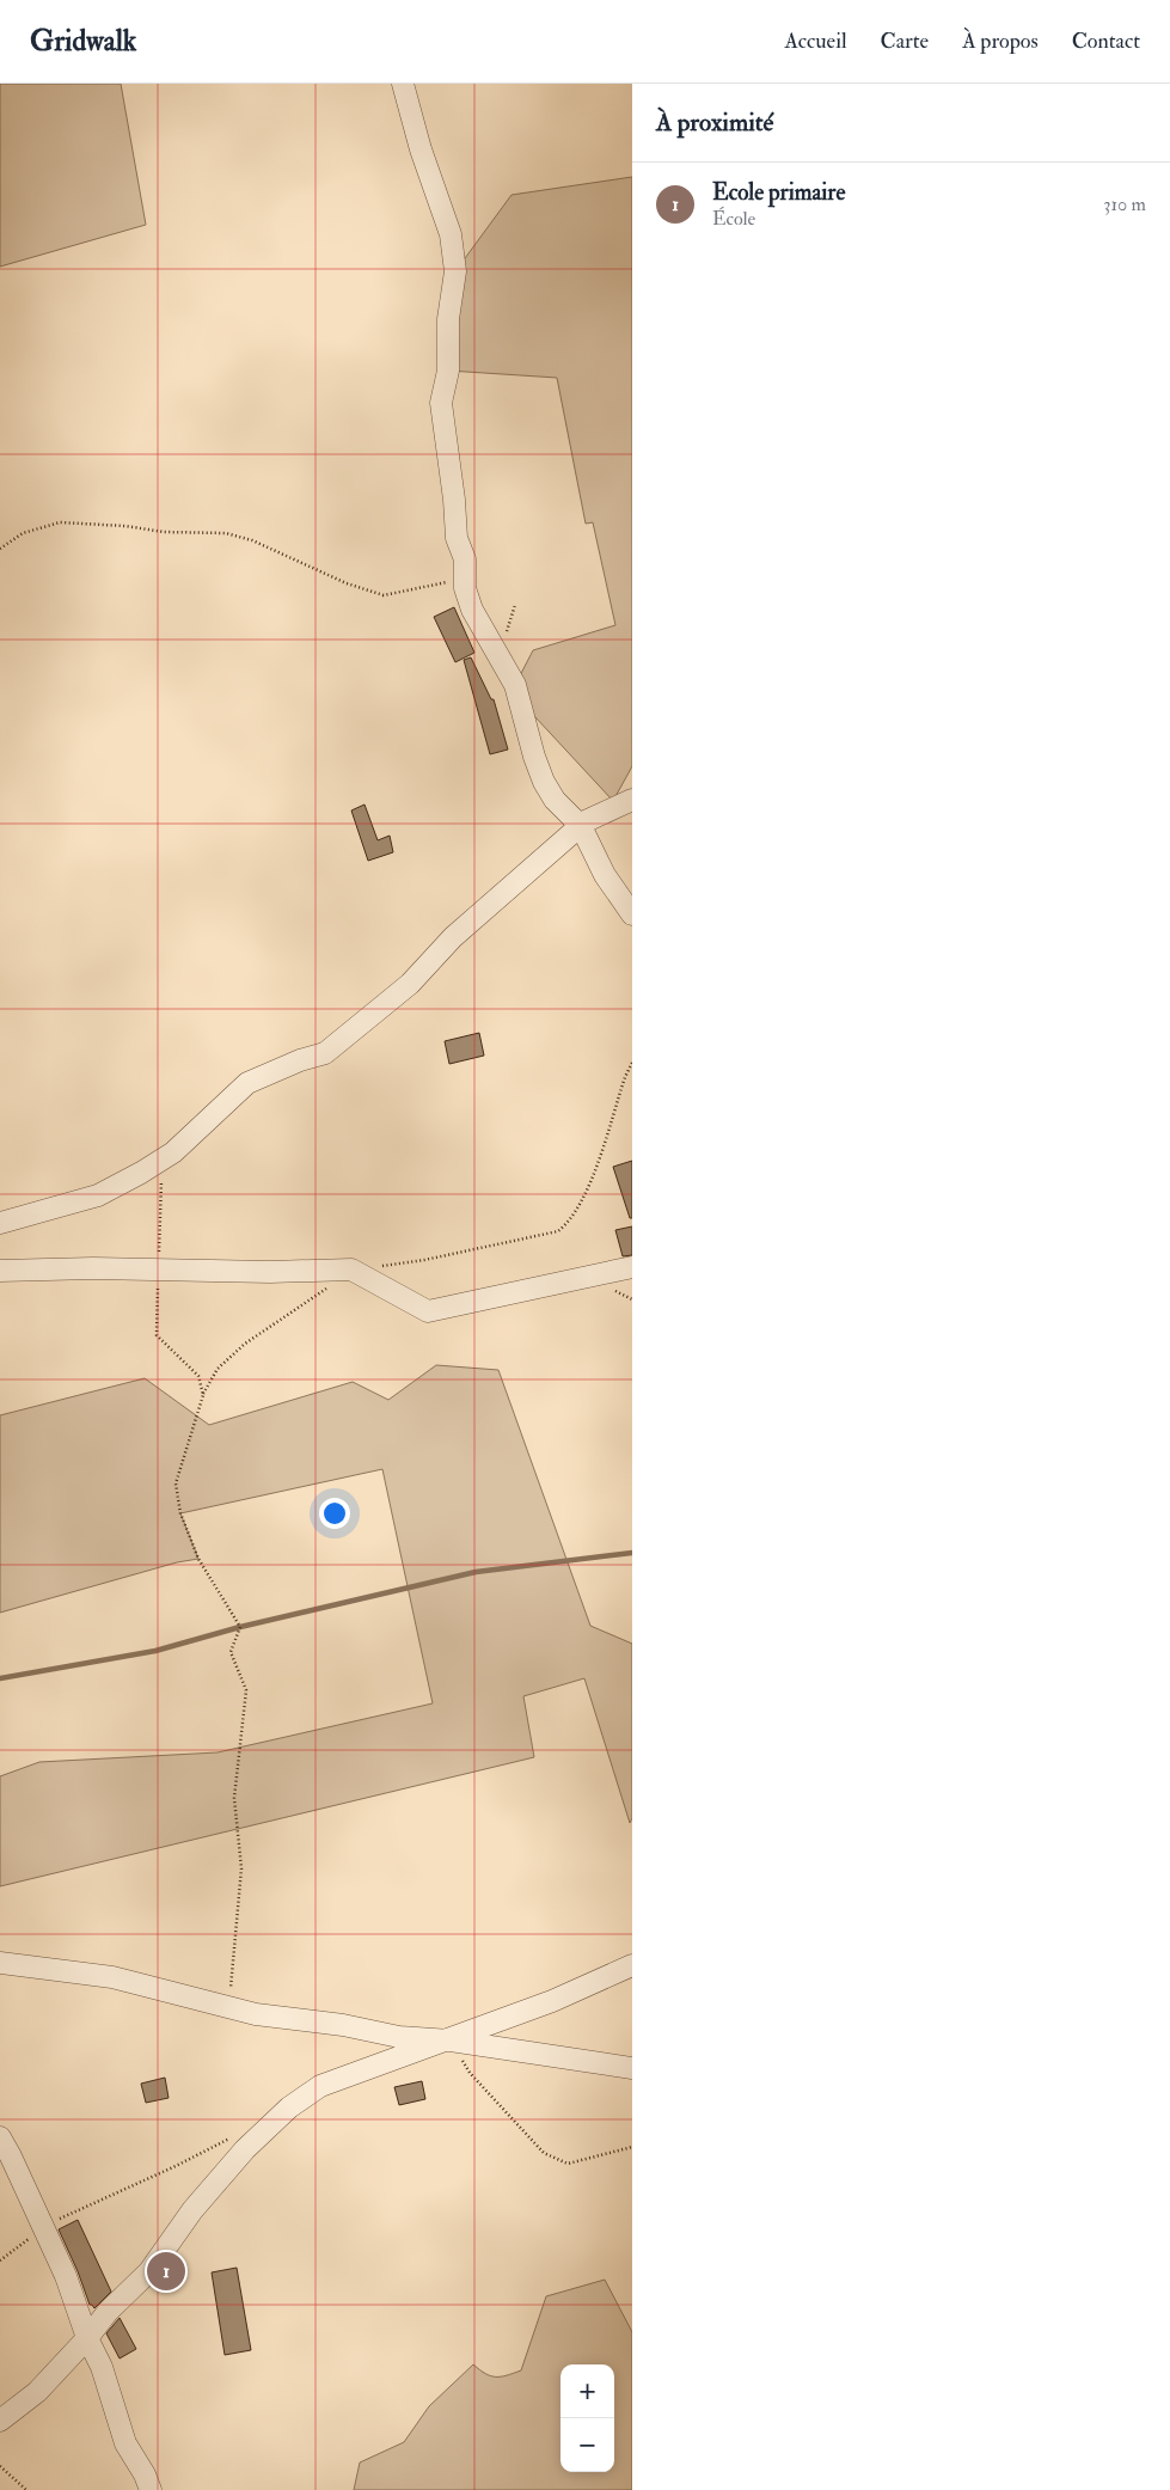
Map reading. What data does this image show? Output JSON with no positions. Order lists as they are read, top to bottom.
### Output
{
  "page": {
    "header": "Gridwalk",
    "nav": [
      "Accueil",
      "Carte",
      "À propos",
      "Contact"
    ],
    "heading": "À proximité",
    "list": [
      {
        "mark": "1",
        "name": "Ecole primaire",
        "note": "École",
        "value": "310 m"
      }
    ],
    "pins": "1",
    "map_buttons": ["+", "−"]
  }
}
